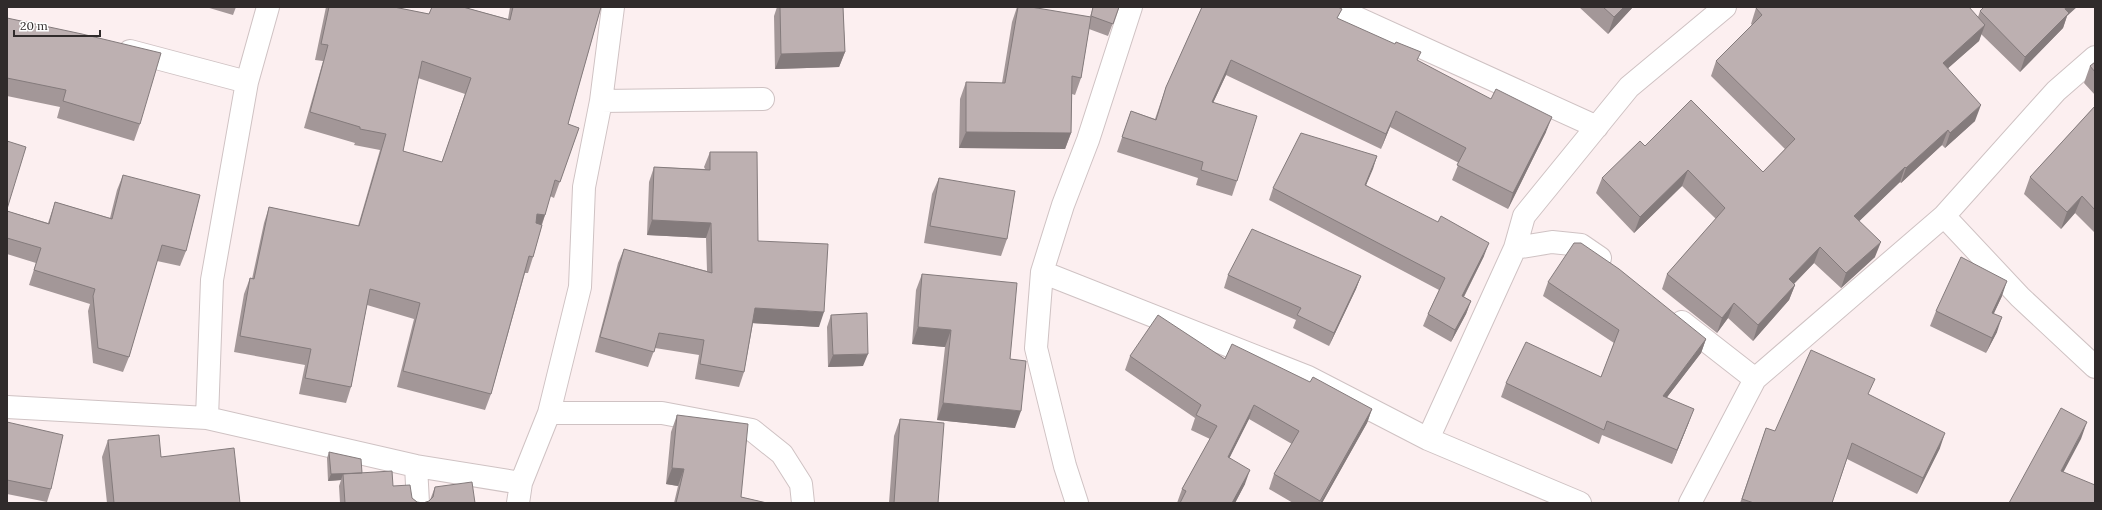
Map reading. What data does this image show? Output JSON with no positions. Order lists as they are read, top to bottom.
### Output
{
  "scale_bar": "20 m"
}
